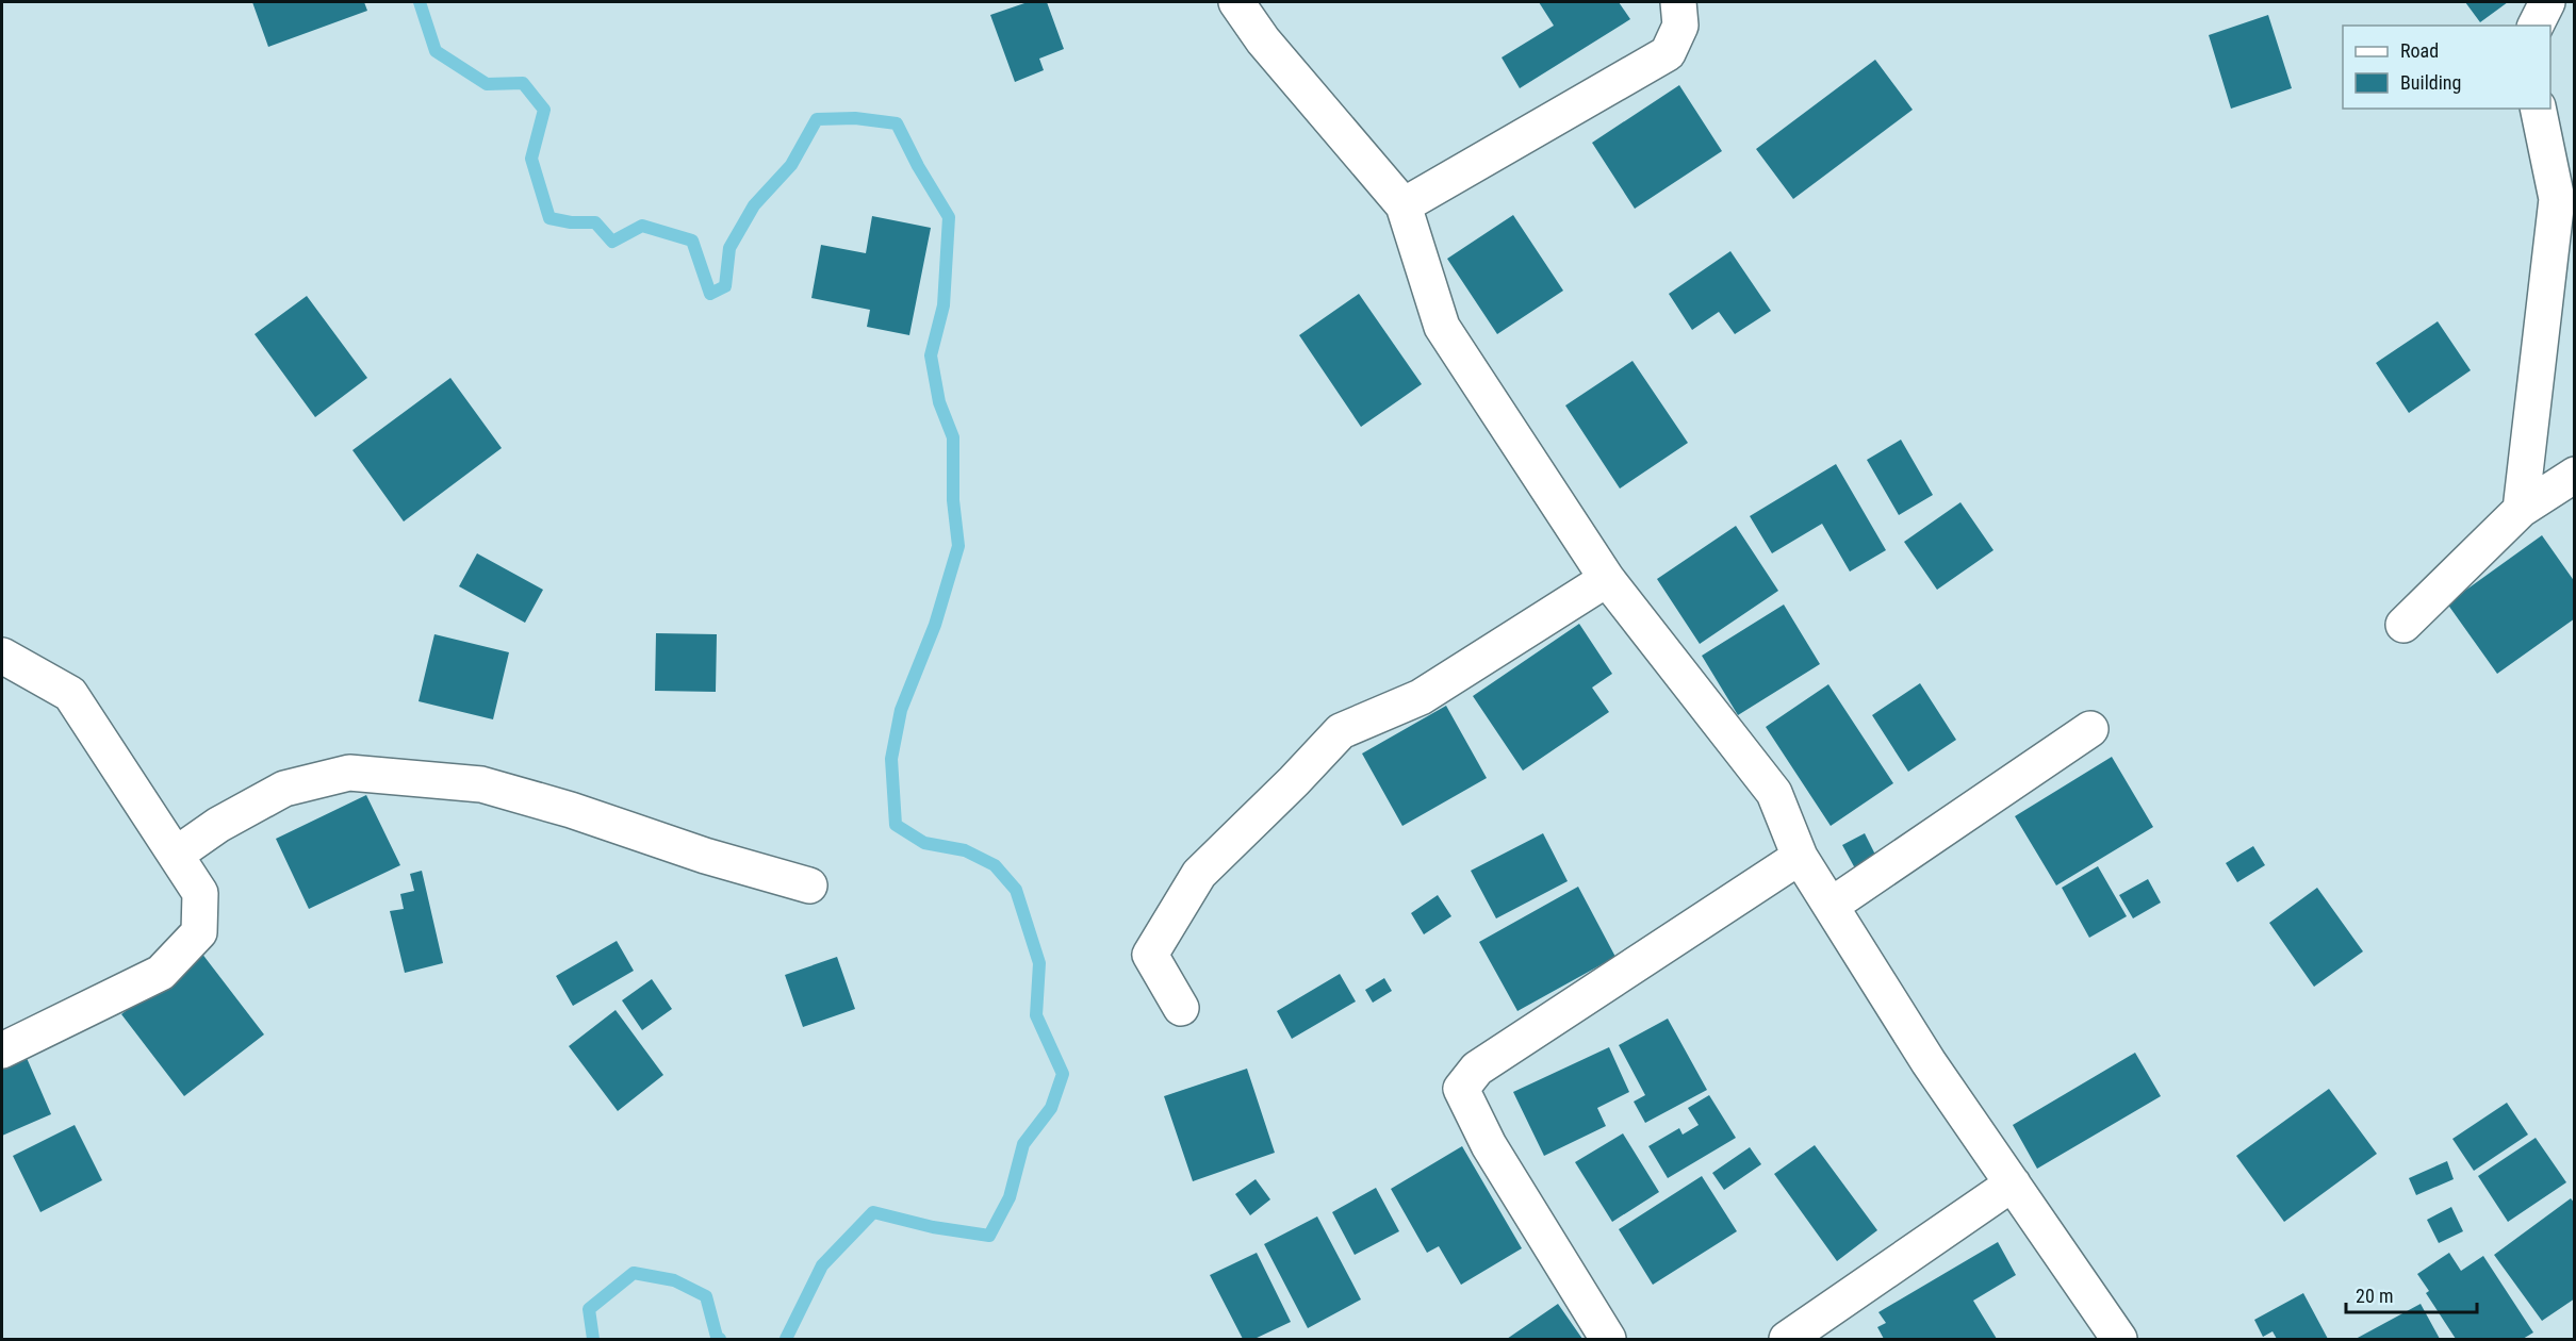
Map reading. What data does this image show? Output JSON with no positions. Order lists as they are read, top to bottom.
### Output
{
  "legend": ["Road", "Building"],
  "scale_bar": "20 m"
}
